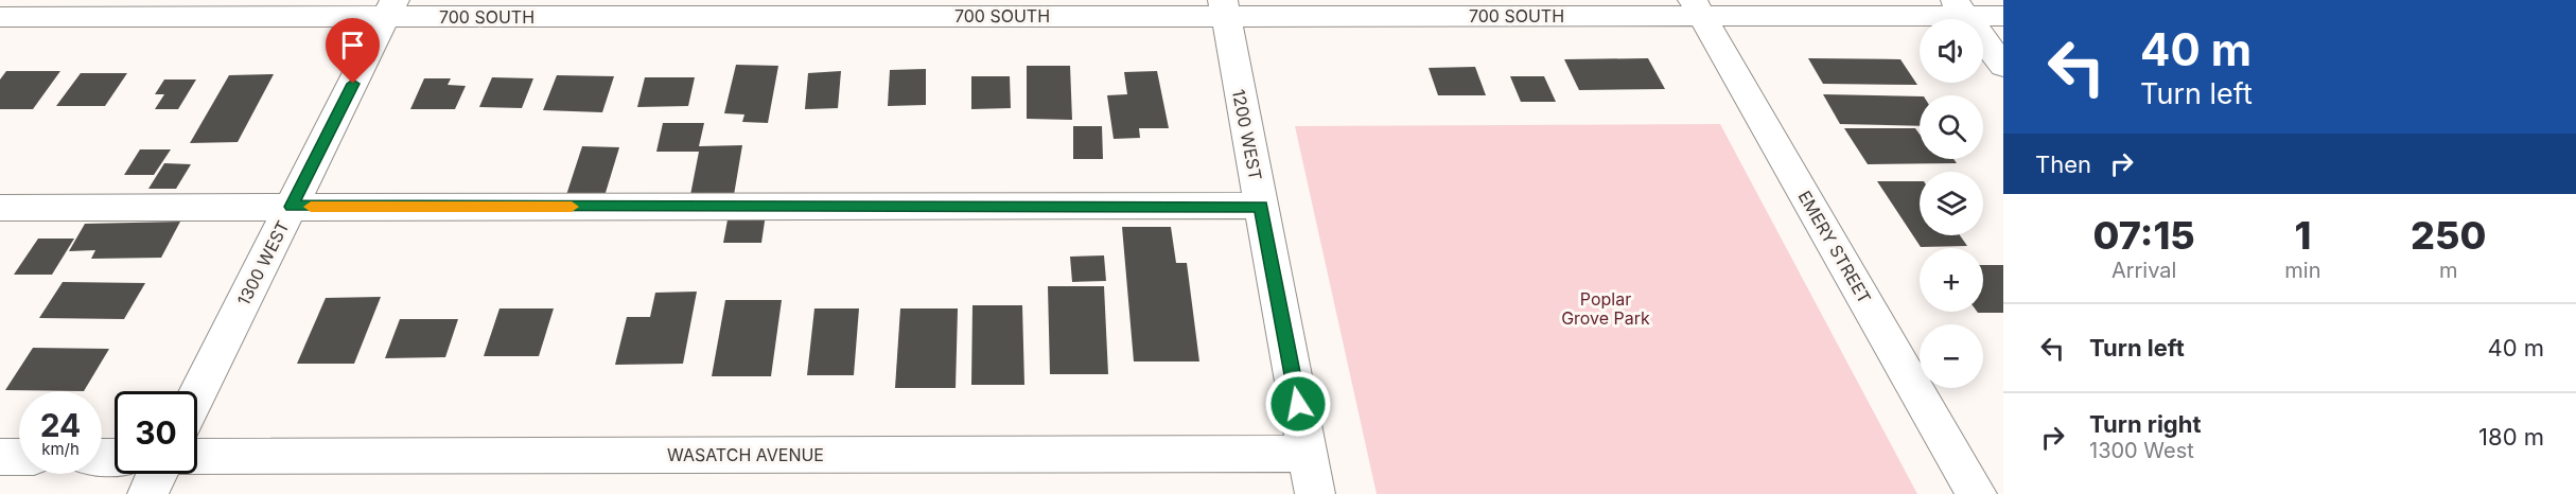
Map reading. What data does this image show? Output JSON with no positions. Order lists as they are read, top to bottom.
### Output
{
  "streets": {
    "street": [
      "700 SOUTH",
      "1200 WEST",
      "EMERY STREET",
      "1300 WEST",
      "WASATCH AVENUE"
    ]
  },
  "crossings": [
    ["700 SOUTH", "1200 WEST"],
    ["700 SOUTH", "EMERY STREET"],
    ["700 SOUTH", "1300 WEST"],
    ["1200 WEST", "WASATCH AVENUE"]
  ],
  "parks": ["Poplar Grove Park"],
  "page": {
    "turn": ["40 m", "Turn left"],
    "map_buttons": ["+", "−"],
    "then": "Then",
    "eta": [
      "07:15",
      "Arrival",
      "1",
      "min",
      "250",
      "m"
    ],
    "list": [
      {
        "name": "Turn left",
        "value": "40 m"
      },
      {
        "name": "Turn right",
        "note": "1300 West",
        "value": "180 m"
      }
    ],
    "speed": "24 km/h",
    "limit": "30"
  }
}
